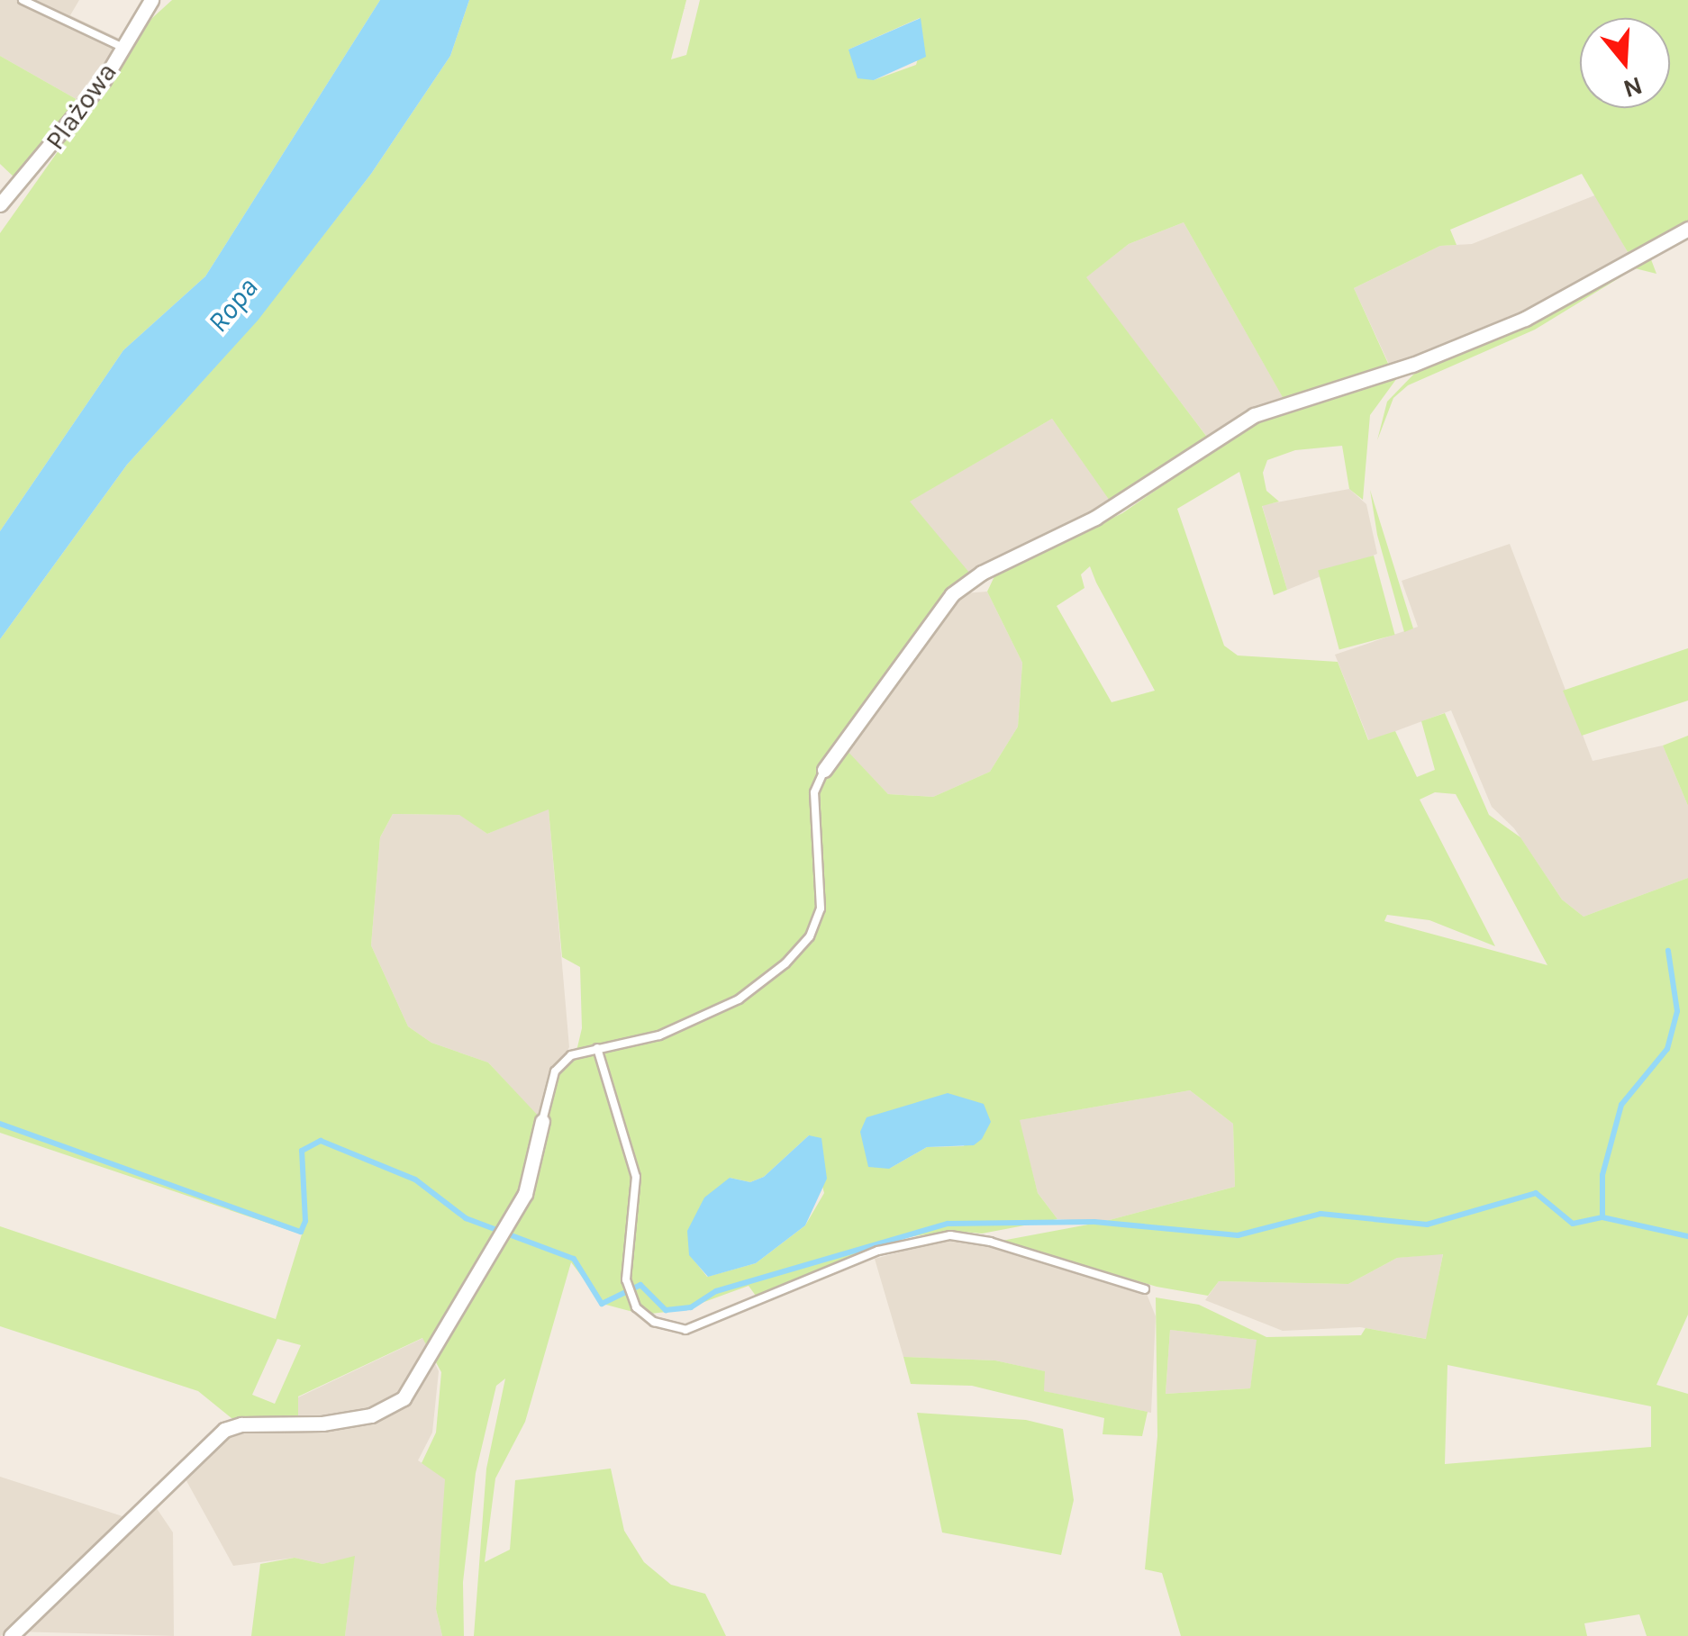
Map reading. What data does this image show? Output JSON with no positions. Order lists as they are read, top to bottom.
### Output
{
  "streets": {
    "street": ["Plażowa"]
  },
  "water": ["Ropa"],
  "north": "bottom"
}
